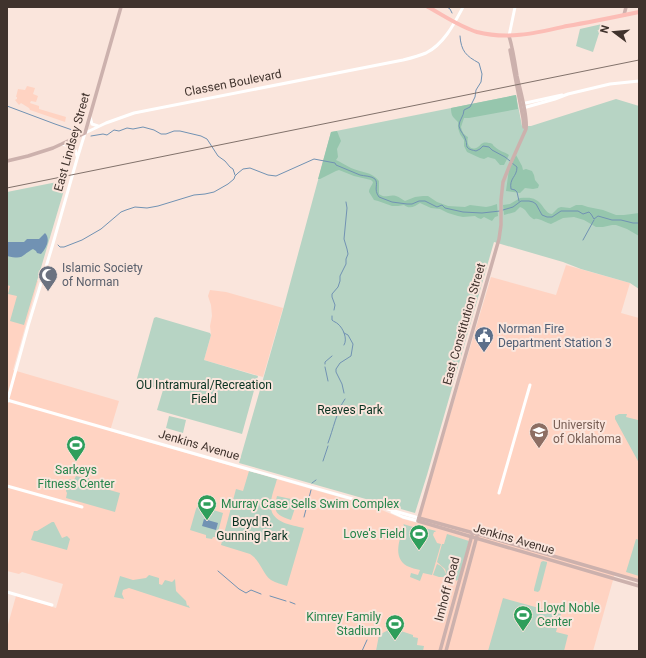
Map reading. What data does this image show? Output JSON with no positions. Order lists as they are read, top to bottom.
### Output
{
  "streets": {
    "main road": [
      "Classen Boulevard",
      "East Lindsey Street",
      "East Constitution Street",
      "Jenkins Avenue",
      "Imhoff Road"
    ]
  },
  "crossings": [
    ["Classen Boulevard", "East Lindsey Street"],
    ["East Lindsey Street", "Jenkins Avenue"],
    ["East Constitution Street", "Jenkins Avenue"],
    ["Jenkins Avenue", "Imhoff Road"]
  ],
  "parks": ["OU Intramural/Recreation Field", "Reaves Park", "Boyd R. Gunning Park"],
  "places": {
    "mosque": ["Islamic Society of Norman"],
    "public building": ["Norman Fire Department Station 3"],
    "school or university": ["University of Oklahoma"],
    "sports": [
      "Sarkeys Fitness Center",
      "Murray Case Sells Swim Complex",
      "Love's Field",
      "Lloyd Noble Center",
      "Kimrey Family Stadium"
    ]
  },
  "north": "left"
}
